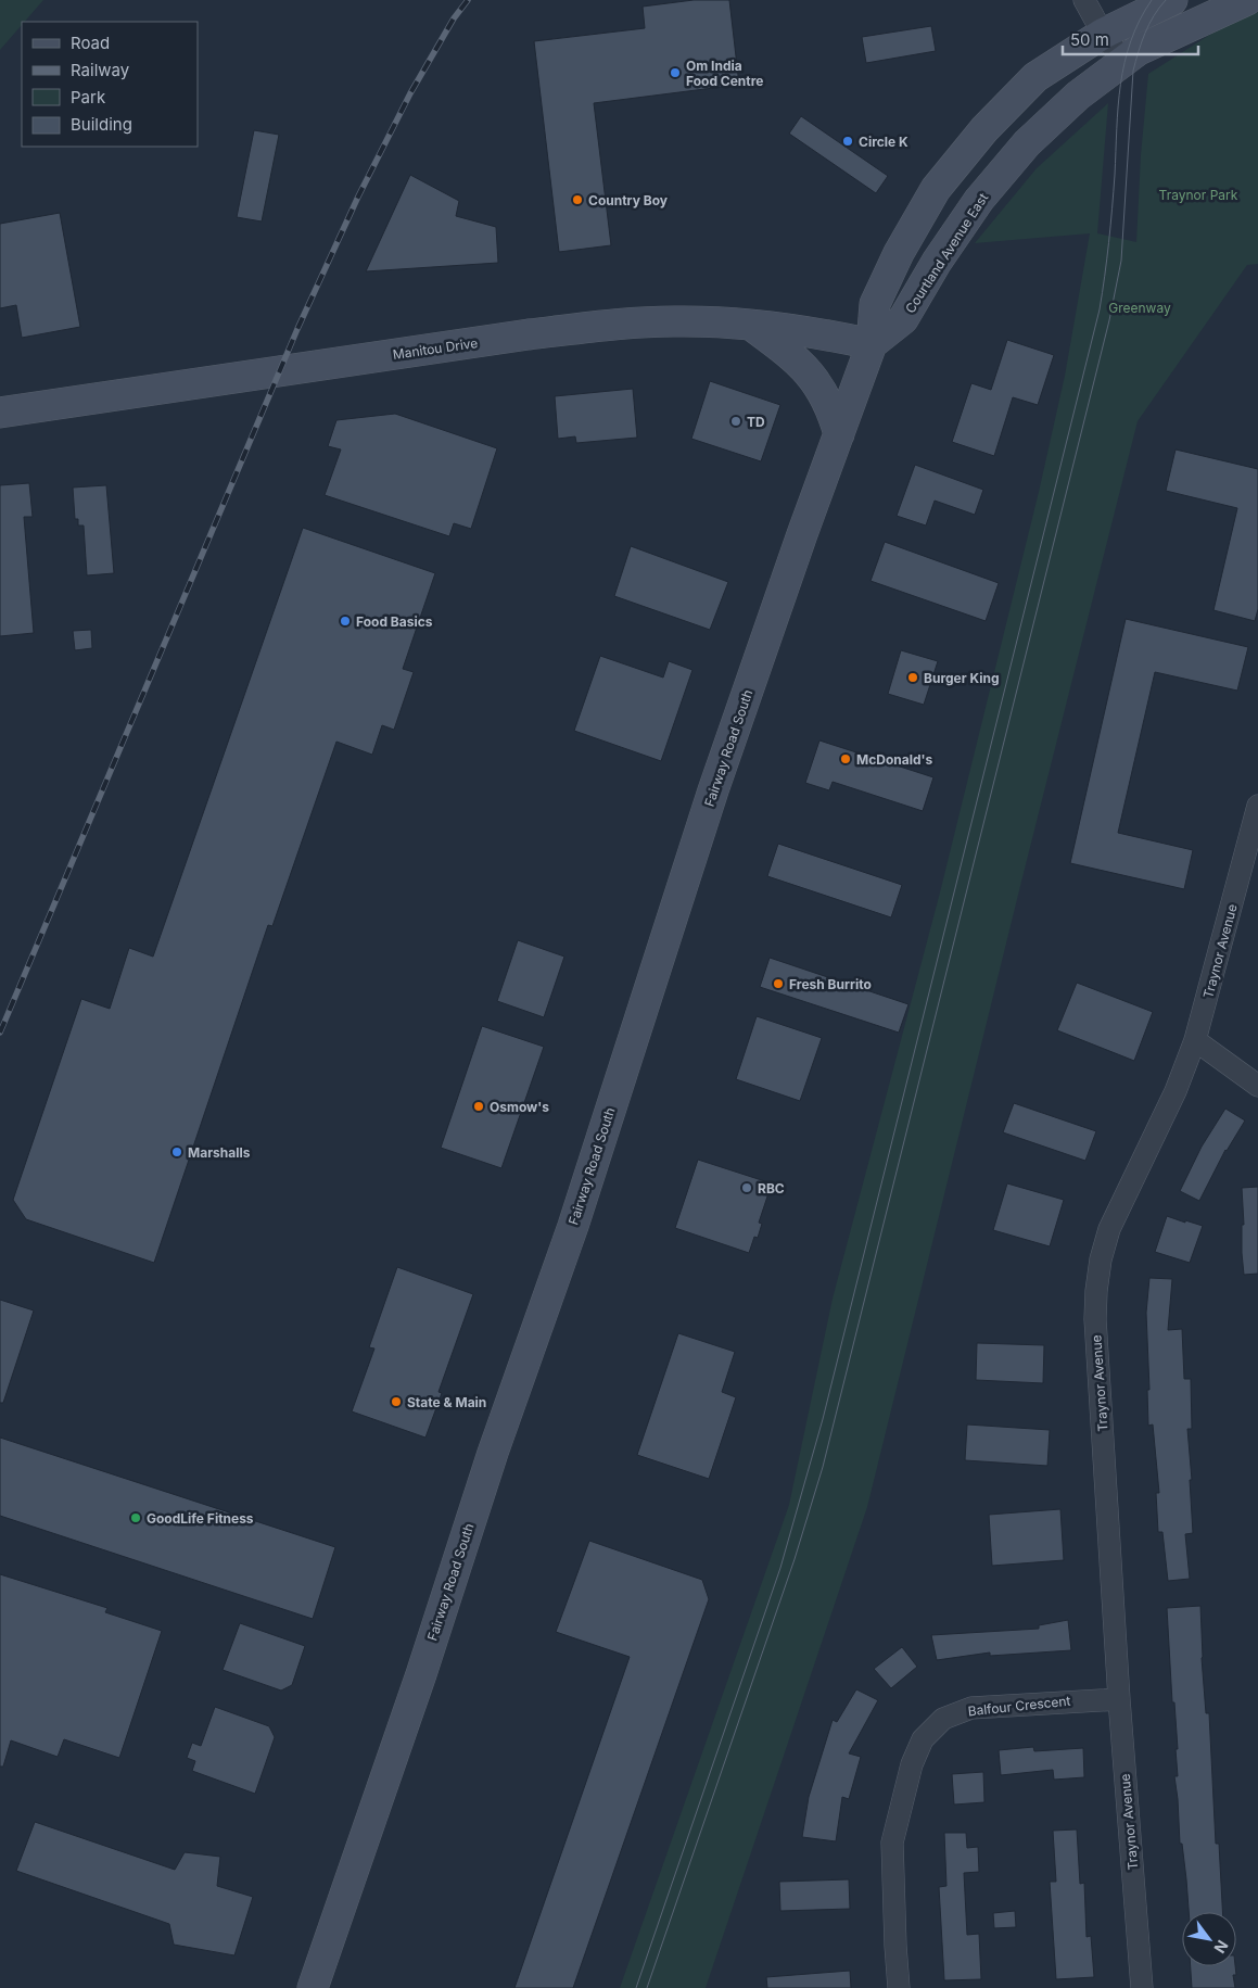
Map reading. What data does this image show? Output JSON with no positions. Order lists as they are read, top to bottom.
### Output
{
  "streets": {
    "main road": ["Courtland Avenue East", "Manitou Drive", "Fairway Road South"],
    "street": ["Traynor Avenue", "Balfour Crescent"]
  },
  "crossings": [
    ["Courtland Avenue East", "Manitou Drive"],
    ["Courtland Avenue East", "Fairway Road South"],
    ["Manitou Drive", "Fairway Road South"],
    ["Traynor Avenue", "Balfour Crescent"]
  ],
  "parks": ["Traynor Park", "Greenway"],
  "places": [
    "Om India Food Centre",
    "Circle K",
    "Country Boy",
    "TD",
    "Food Basics",
    "Burger King",
    "McDonald's",
    "Fresh Burrito",
    "Osmow's",
    "Marshalls",
    "RBC",
    "State & Main",
    "GoodLife Fitness"
  ],
  "legend": [
    "Road",
    "Railway",
    "Park",
    "Building"
  ],
  "scale_bar": "50 m",
  "north": "bottom right"
}
